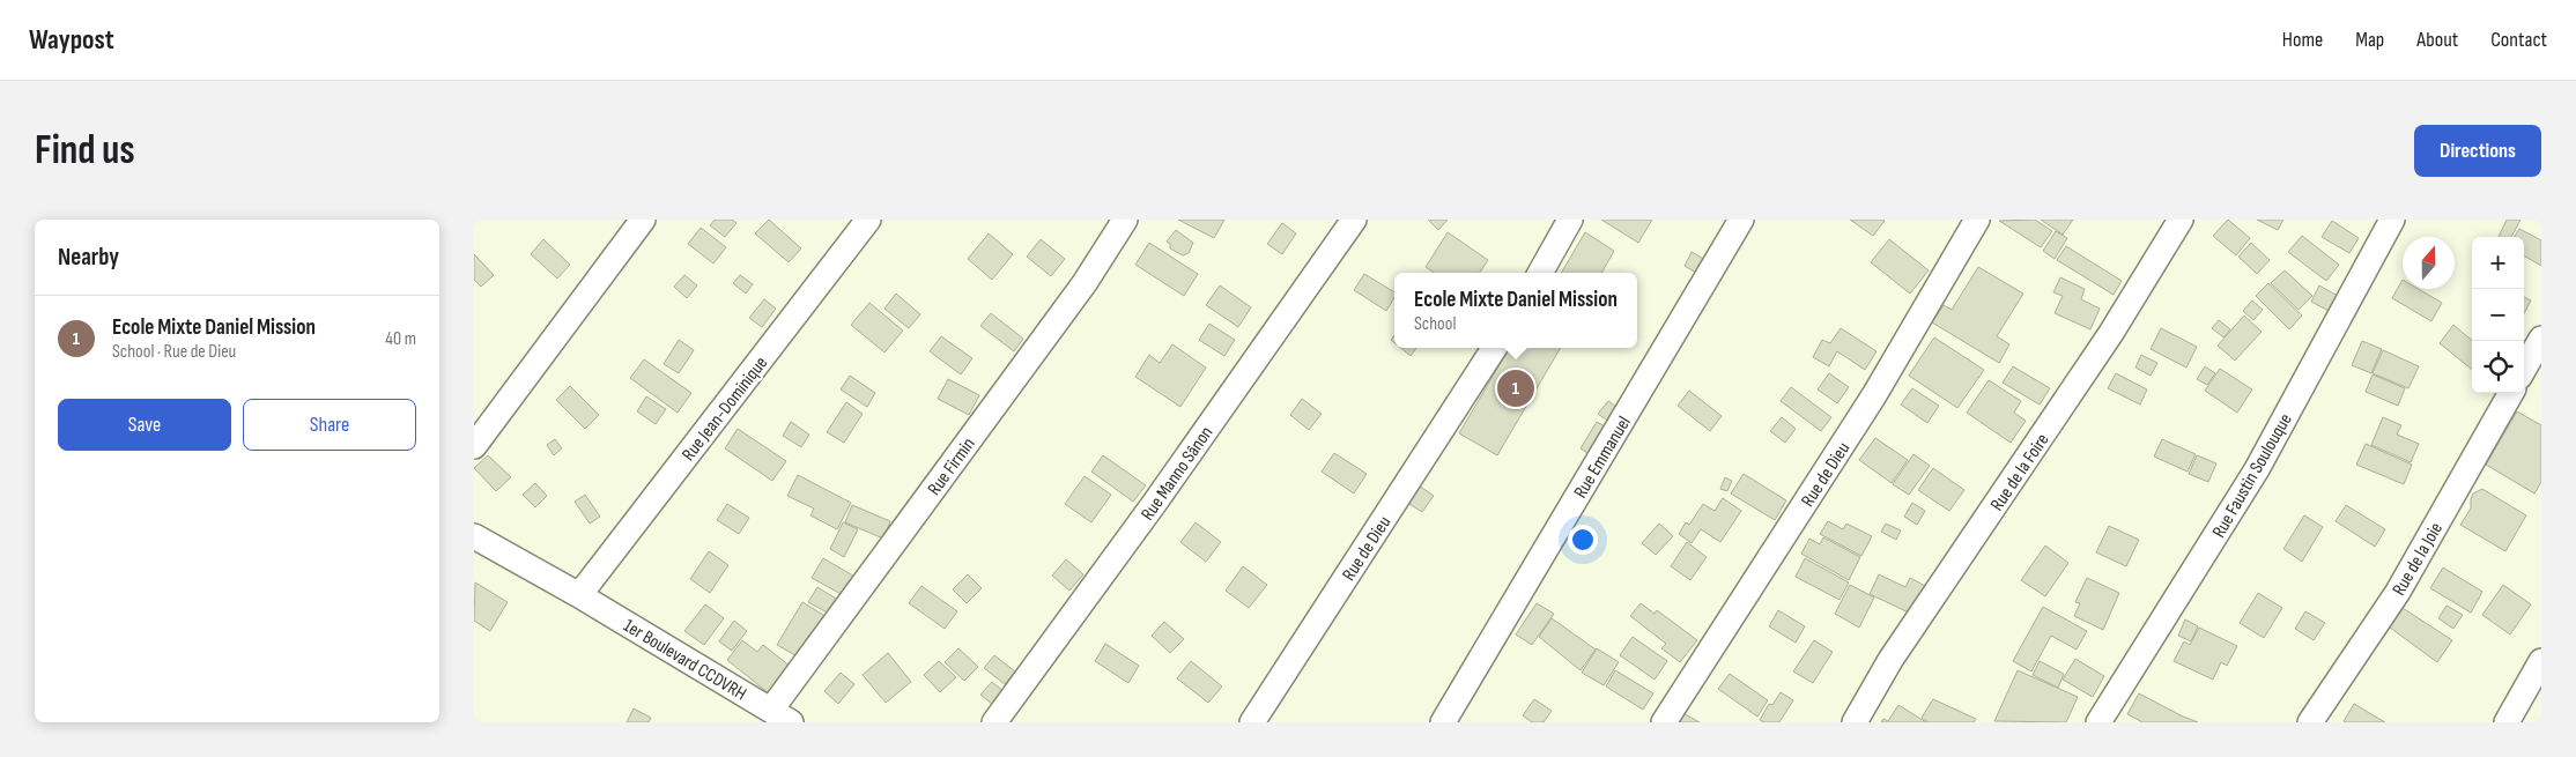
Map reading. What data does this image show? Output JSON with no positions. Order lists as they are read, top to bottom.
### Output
{
  "streets": {
    "street": [
      "Rue Jean-Dominique",
      "Rue Emmanuel",
      "Rue Firmin",
      "Rue de la Foire",
      "Rue Manno Sânon",
      "Rue de Dieu",
      "Rue Faustin Soulouque",
      "Rue de la Joie",
      "1er Boulevard CCDVRH"
    ]
  },
  "crossings": [
    ["Rue Jean-Dominique", "1er Boulevard CCDVRH"],
    ["Rue Firmin", "1er Boulevard CCDVRH"]
  ],
  "north": "top",
  "page": {
    "header": "Waypost",
    "nav": [
      "Home",
      "Map",
      "About",
      "Contact"
    ],
    "buttons": [
      "Directions",
      ["Save", "Share"]
    ],
    "title": "Find us",
    "heading": "Nearby",
    "map_buttons": ["+", "−"],
    "popup": ["Ecole Mixte Daniel Mission", "School"],
    "list": [
      {
        "mark": "1",
        "name": "Ecole Mixte Daniel Mission",
        "note": "School · Rue de Dieu",
        "value": "40 m"
      }
    ],
    "pins": "1"
  }
}
